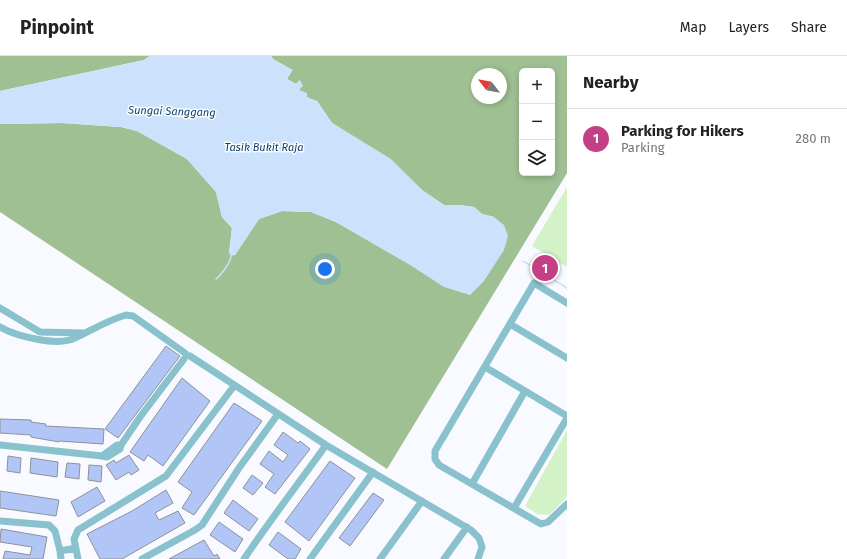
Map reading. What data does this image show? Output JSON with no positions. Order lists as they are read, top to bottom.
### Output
{
  "water": ["Sungai Sanggang", "Tasik Bukit Raja"],
  "north": "top left",
  "page": {
    "header": "Pinpoint",
    "nav": ["Map", "Layers", "Share"],
    "heading": "Nearby",
    "map_buttons": ["+", "−"],
    "list": [
      {
        "mark": "1",
        "name": "Parking for Hikers",
        "note": "Parking",
        "value": "280 m"
      }
    ],
    "pins": "1"
  }
}
